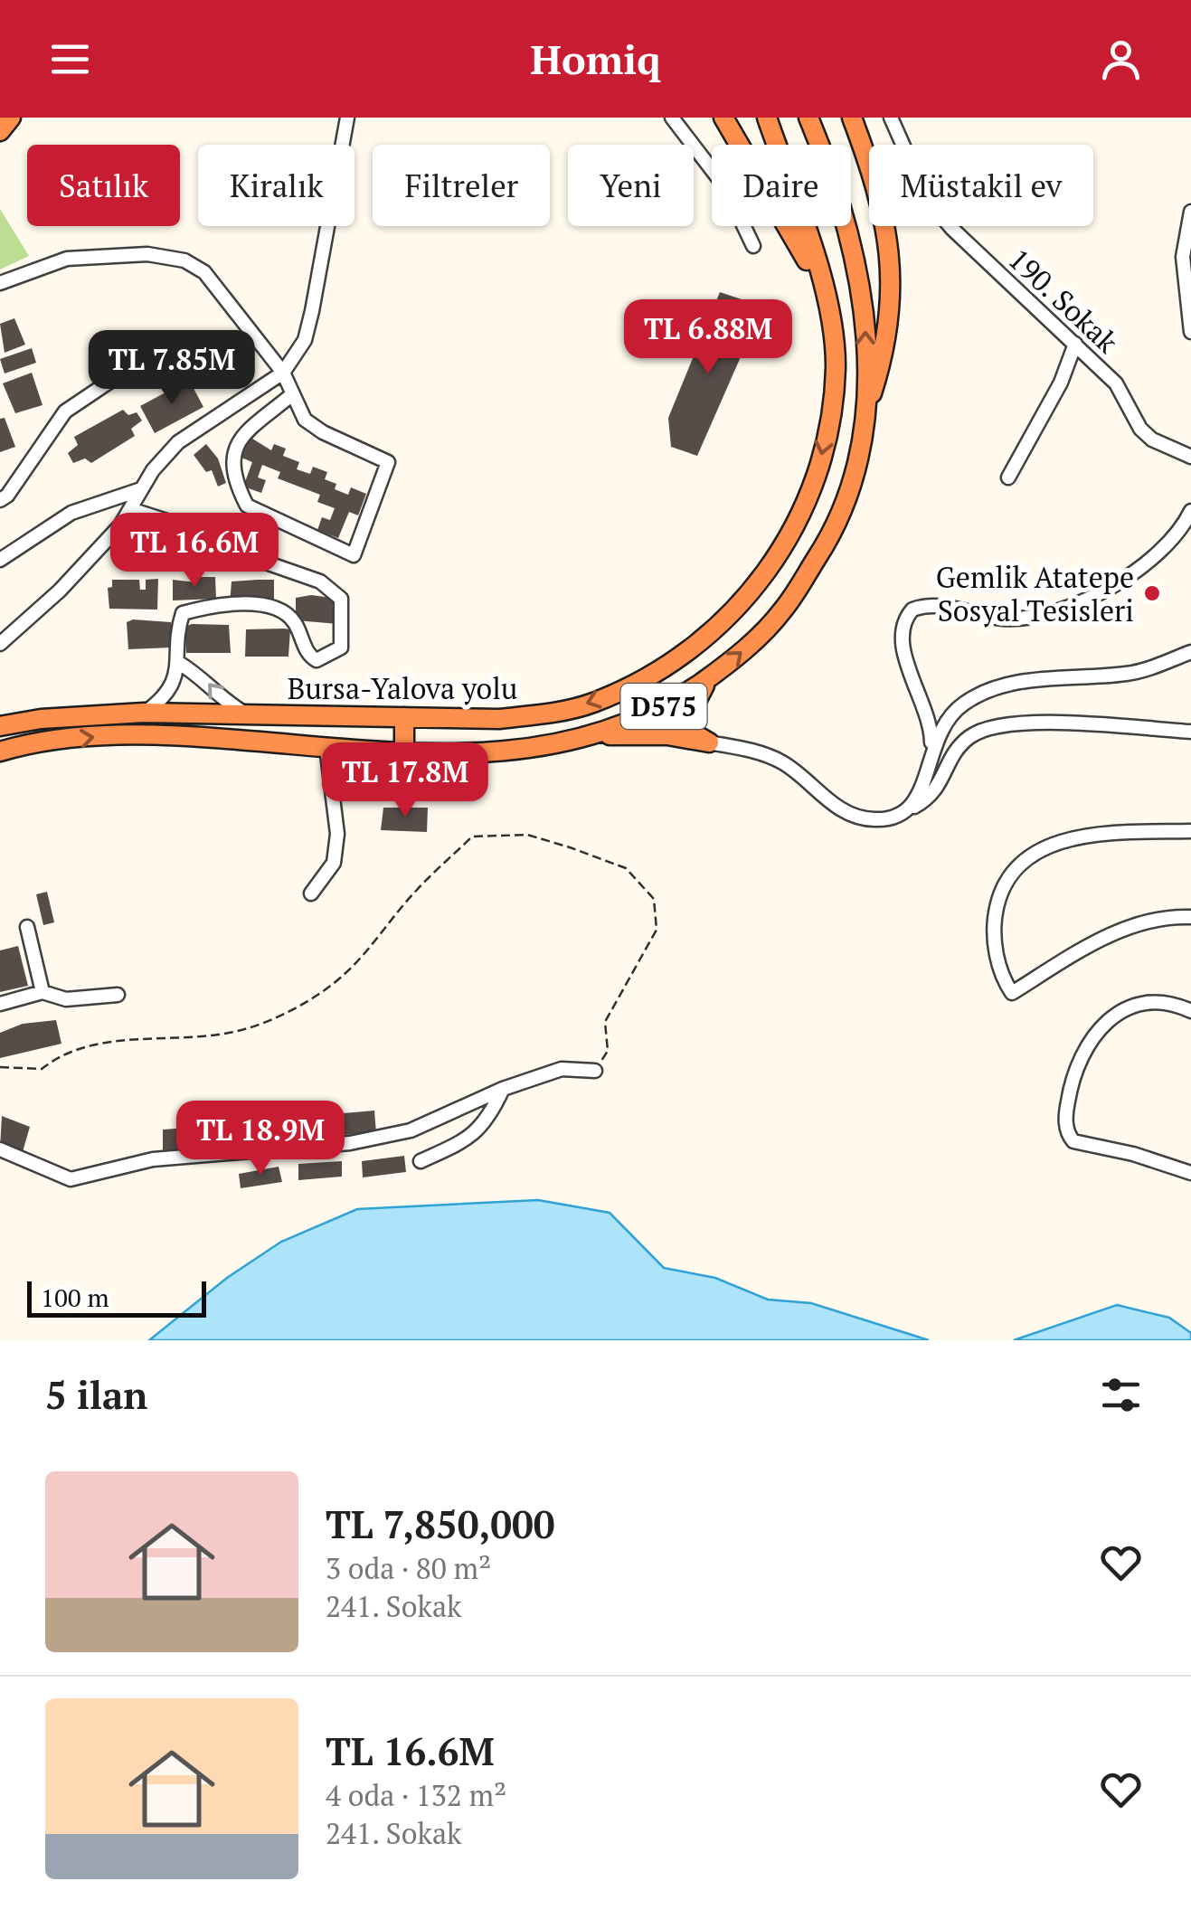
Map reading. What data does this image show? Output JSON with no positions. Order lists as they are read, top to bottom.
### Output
{
  "streets": {
    "highway": ["Bursa-Yalova yolu", "D575"],
    "street": ["190. Sokak"]
  },
  "places": ["Gemlik Atatepe Sosyal Tesisleri"],
  "scale_bar": "100 m",
  "page": {
    "header": "Homiq",
    "chip": [
      "Satılık",
      "Kiralık",
      "Filtreler",
      "Yeni",
      "Daire",
      "Müstakil ev"
    ],
    "price": [
      "TL 6.88M",
      "TL 7.85M",
      "TL 16.6M",
      "TL 17.8M",
      "TL 18.9M"
    ],
    "scale": "100 m",
    "heading": "5 ilan",
    "list": [
      {
        "name": "TL 7,850,000",
        "note": "3 oda · 80 m² · 241. Sokak"
      },
      {
        "name": "TL 16.6M",
        "note": "4 oda · 132 m² · 241. Sokak"
      }
    ]
  }
}
